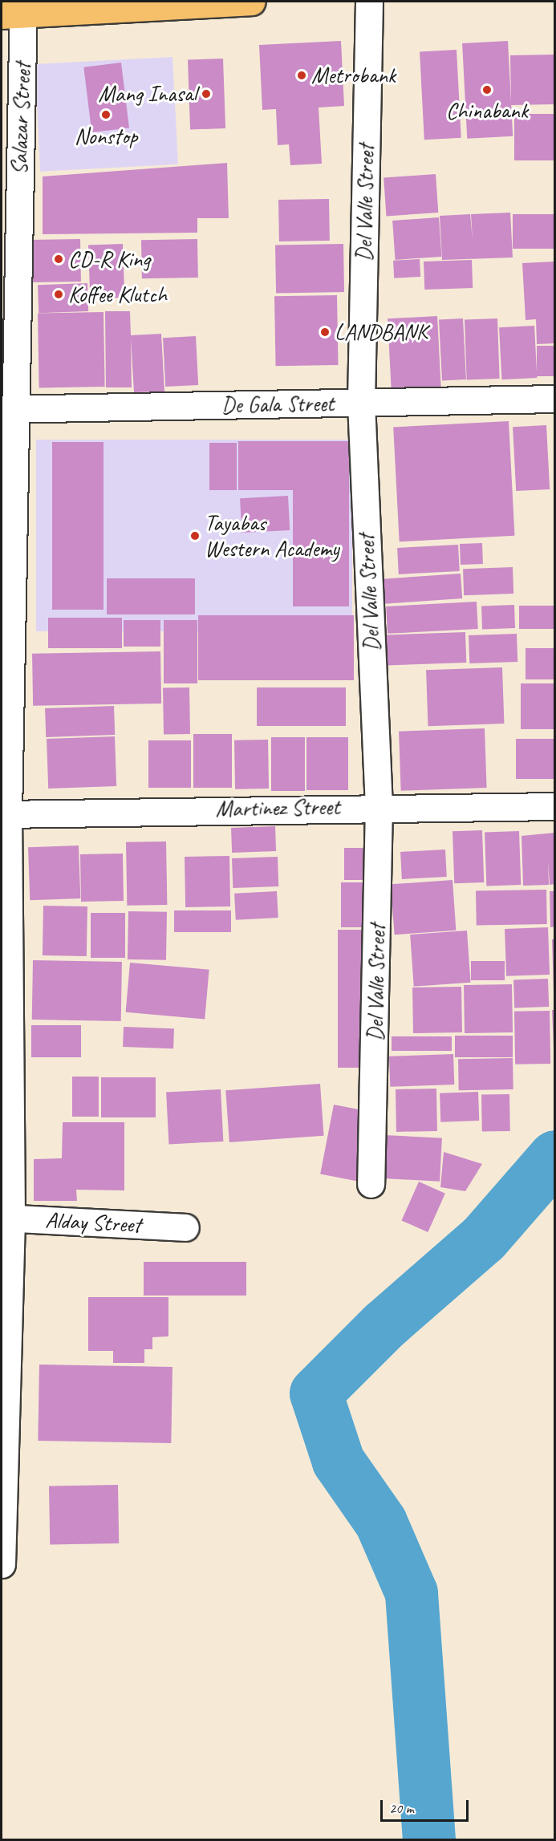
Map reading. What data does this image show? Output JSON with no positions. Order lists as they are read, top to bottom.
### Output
{
  "streets": {
    "street": [
      "Salazar Street",
      "Del Valle Street",
      "De Gala Street",
      "Martinez Street",
      "Alday Street"
    ]
  },
  "crossings": [
    ["Salazar Street", "De Gala Street"],
    ["Salazar Street", "Martinez Street"],
    ["Salazar Street", "Alday Street"],
    ["Del Valle Street", "De Gala Street"],
    ["Del Valle Street", "Martinez Street"]
  ],
  "places": [
    "Metrobank",
    "Chinabank",
    "Mang Inasal",
    "Nonstop",
    "CD-R King",
    "Koffee Klutch",
    "LANDBANK",
    "Tayabas Western Academy"
  ],
  "scale_bar": "20 m"
}
